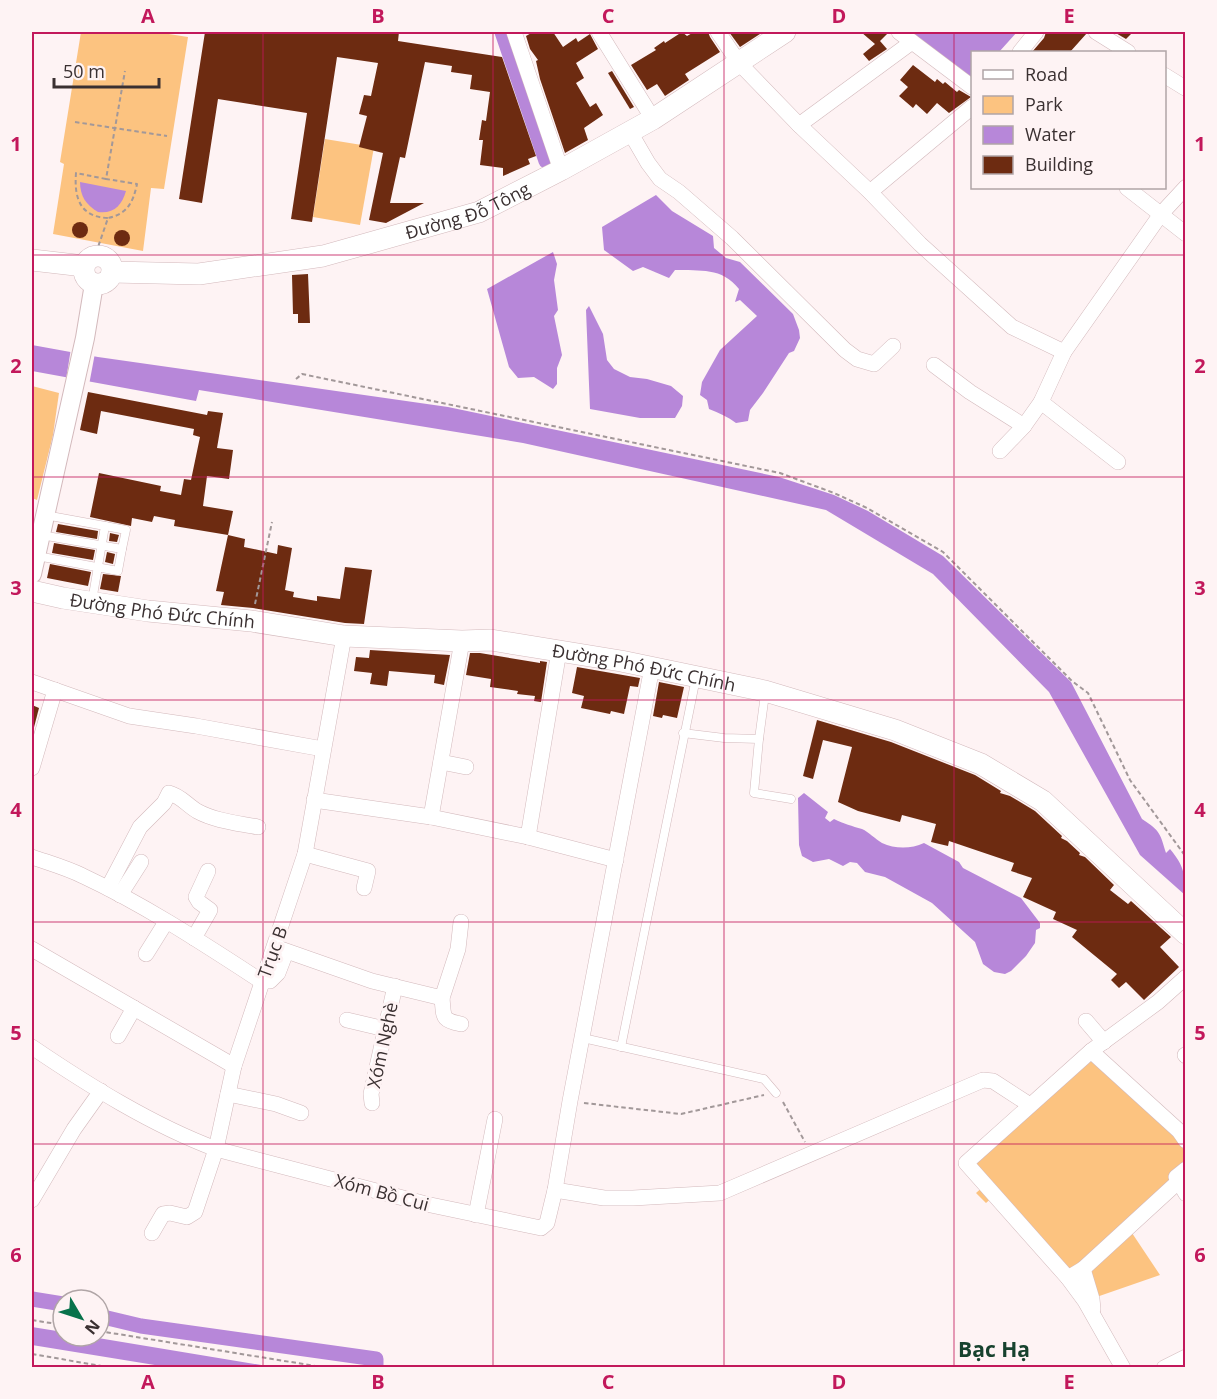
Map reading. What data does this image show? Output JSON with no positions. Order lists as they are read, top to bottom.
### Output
{
  "streets": {
    "main road": ["Đường Đỗ Tông", "Đường Phó Đức Chính"],
    "street": ["Trục B", "Xóm Nghè", "Xóm Bồ Cui"]
  },
  "crossings": [
    ["Đường Phó Đức Chính", "Trục B"],
    ["Trục B", "Xóm Nghè"],
    ["Trục B", "Xóm Bồ Cui"]
  ],
  "districts": ["Bạc Hạ"],
  "legend": [
    "Road",
    "Park",
    "Water",
    "Building"
  ],
  "scale_bar": "50 m",
  "north": "bottom right",
  "grid": {
    "columns": [
      "A",
      "B",
      "C",
      "D",
      "E"
    ],
    "rows": [
      "1",
      "2",
      "3",
      "4",
      "5",
      "6"
    ]
  }
}
